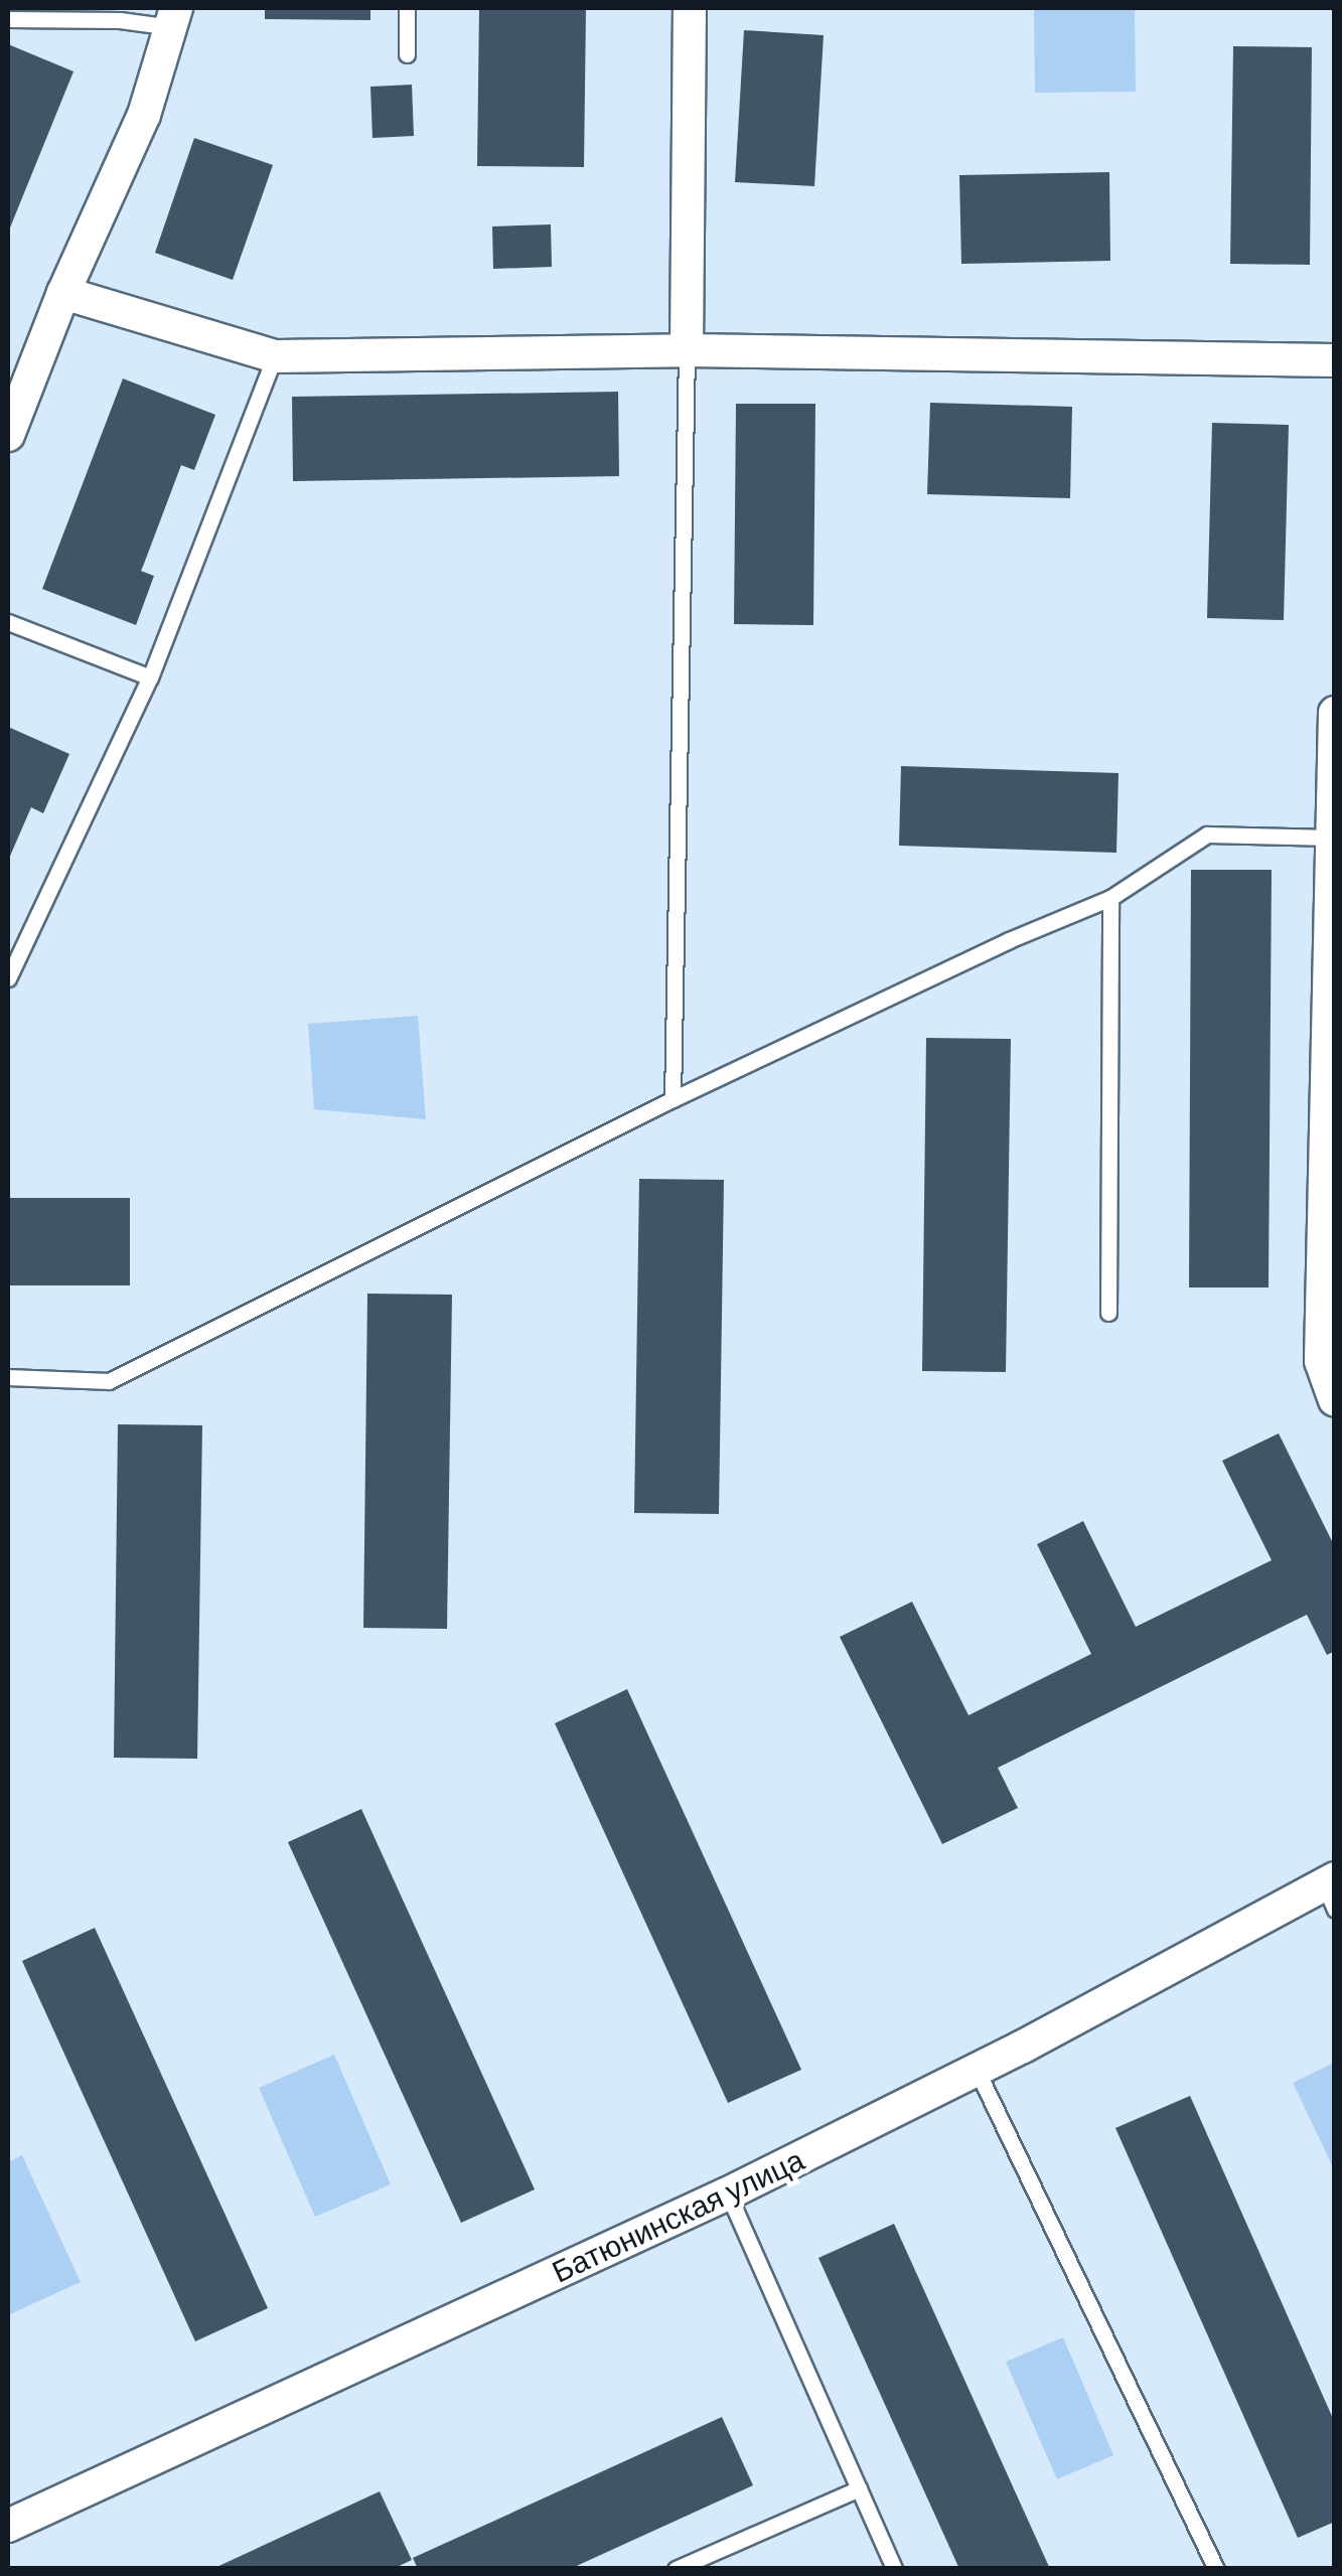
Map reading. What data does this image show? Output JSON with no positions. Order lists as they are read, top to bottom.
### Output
{
  "streets": {
    "street": ["Батюнинская улица"]
  }
}
